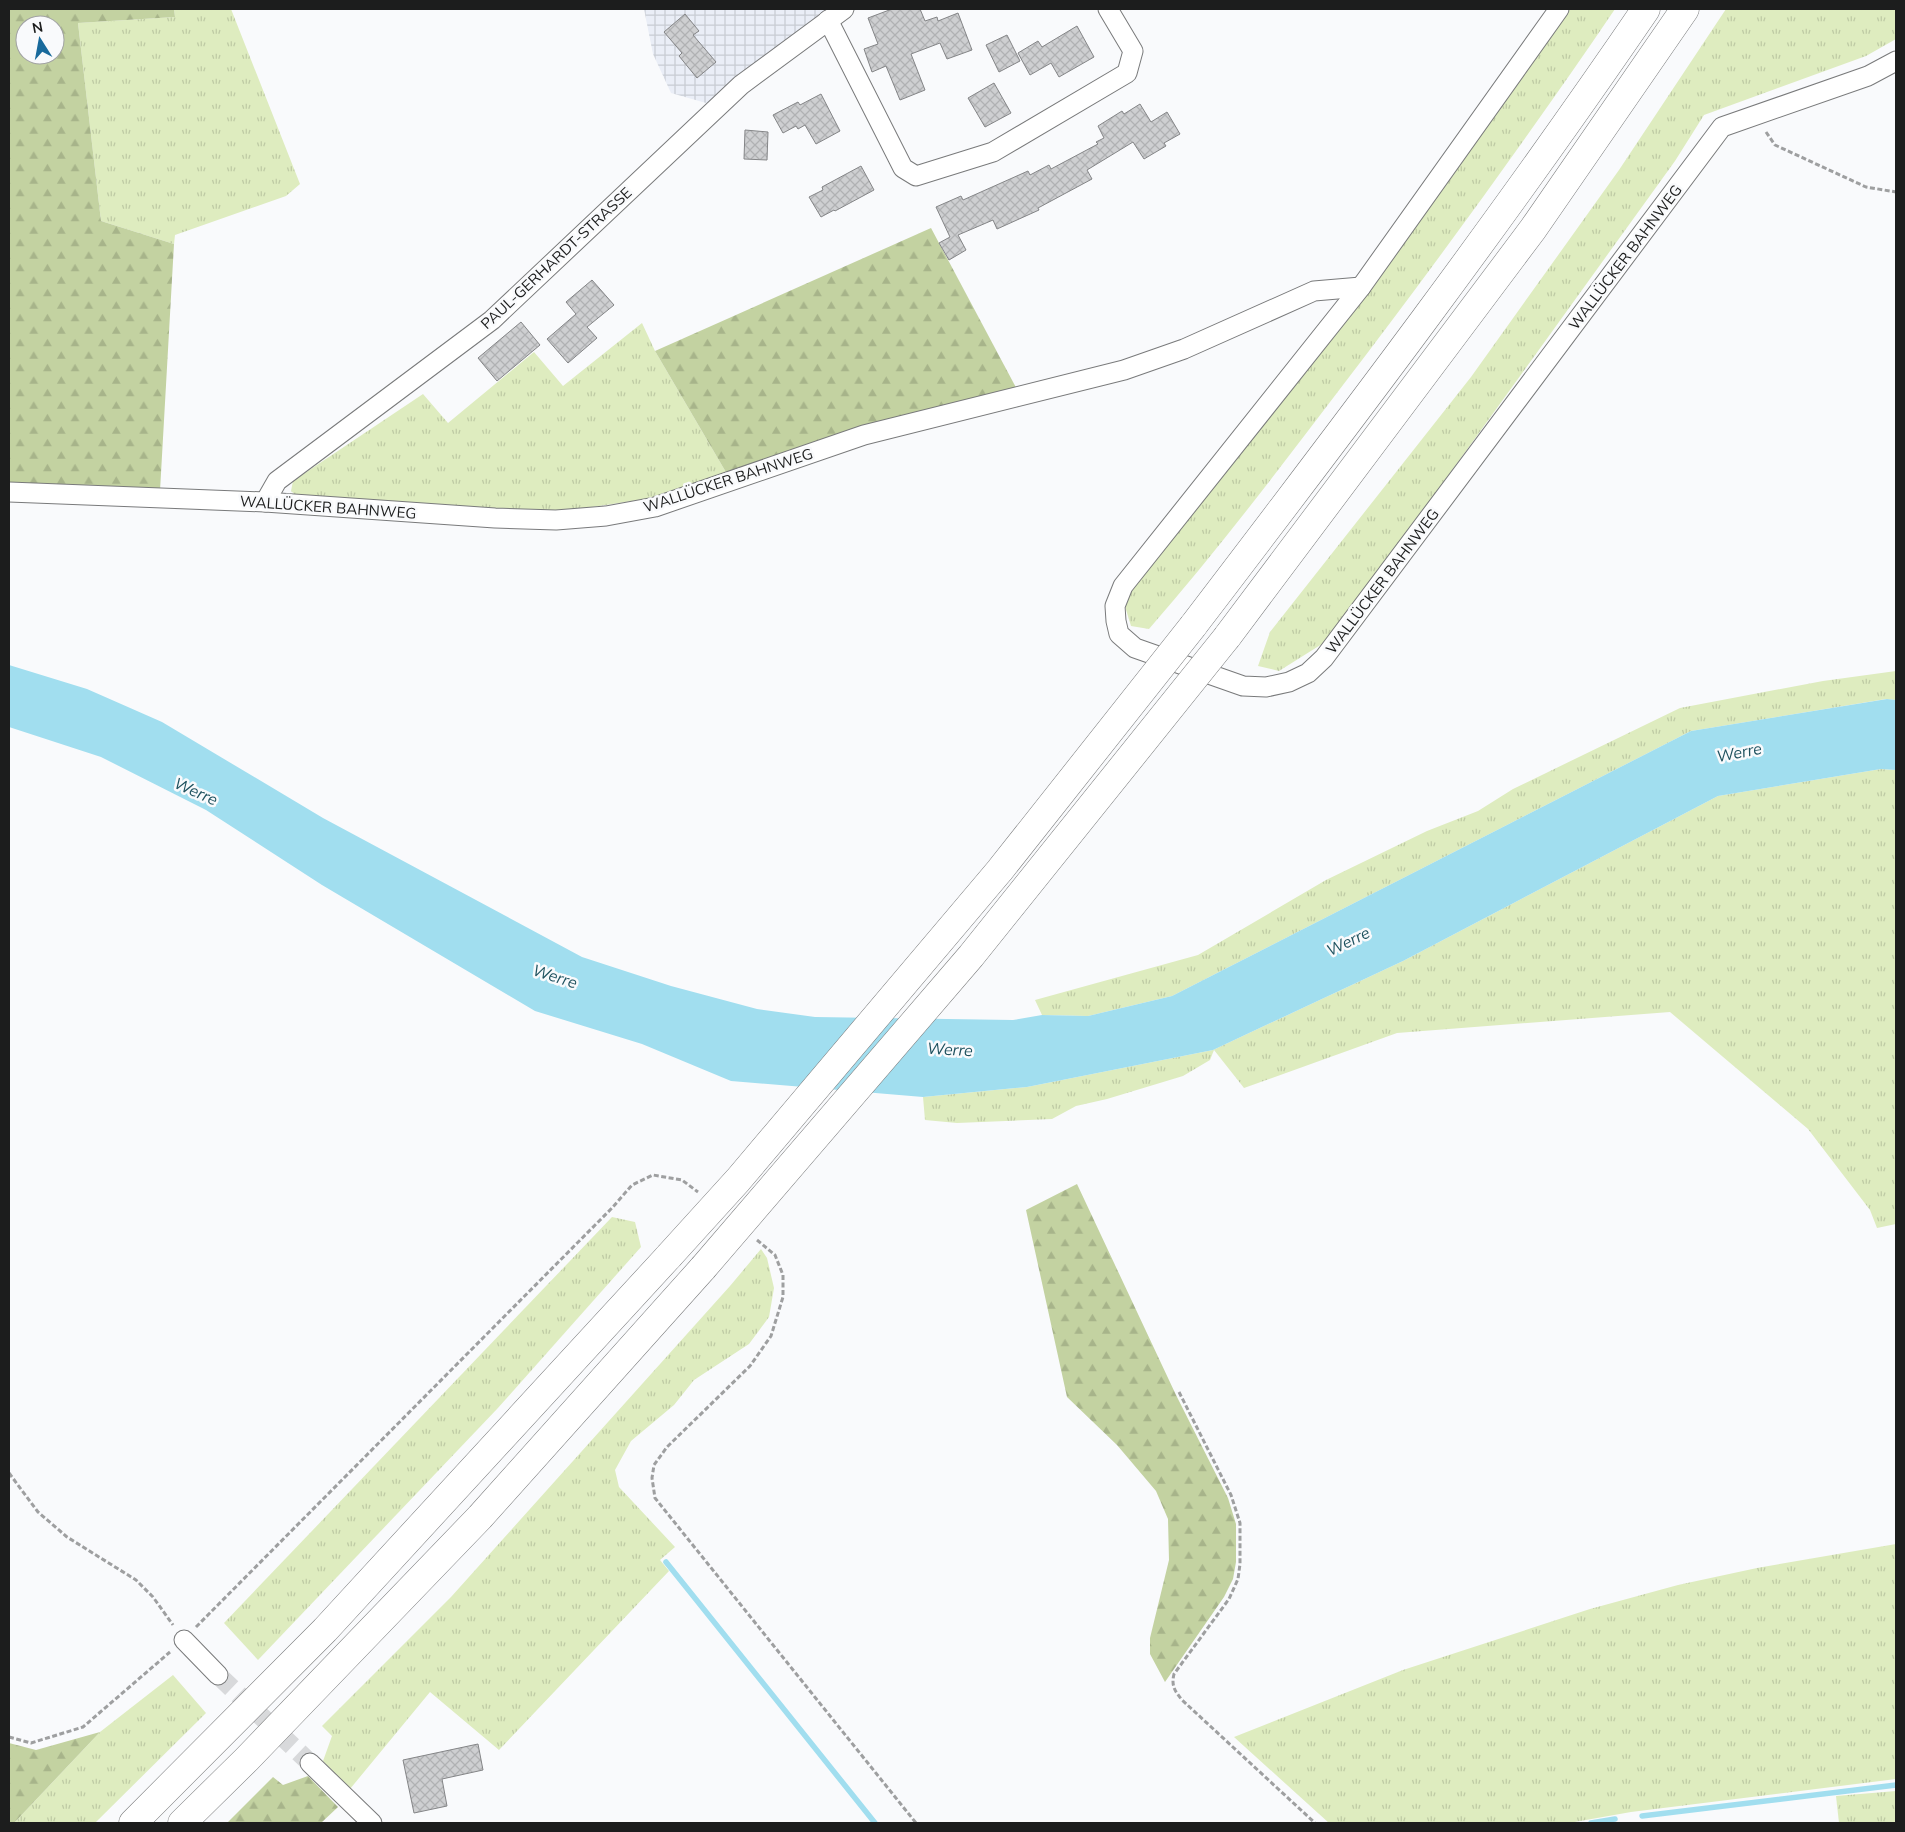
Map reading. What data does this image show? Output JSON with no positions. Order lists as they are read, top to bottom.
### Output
{
  "streets": {
    "street": ["WALLÜCKER BAHNWEG", "PAUL-GERHARDT-STRASSE"]
  },
  "crossings": [
    ["WALLÜCKER BAHNWEG", "PAUL-GERHARDT-STRASSE"]
  ],
  "water": ["Werre"],
  "north": "top"
}
